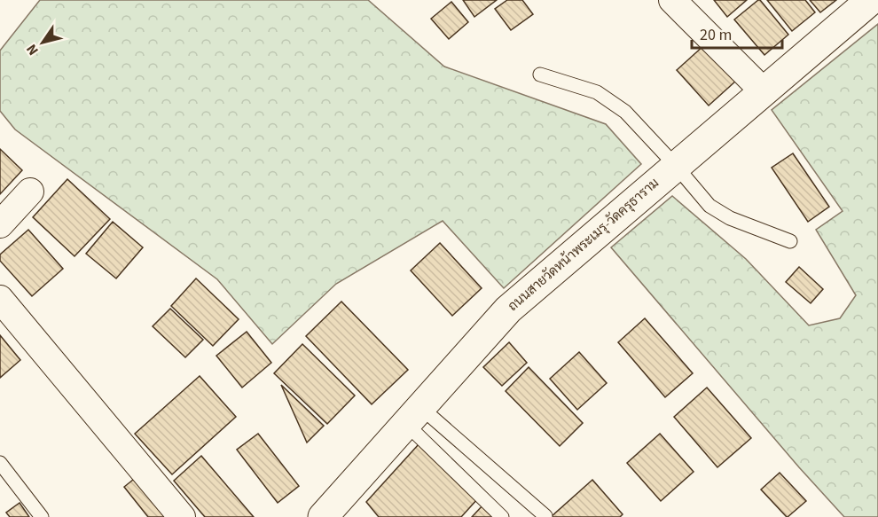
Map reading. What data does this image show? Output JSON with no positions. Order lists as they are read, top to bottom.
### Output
{
  "streets": {
    "street": ["ถนนสายวัดหน้าพระเมรุ-วัดครุธาราม"]
  },
  "scale_bar": "20 m",
  "north": "bottom left"
}
